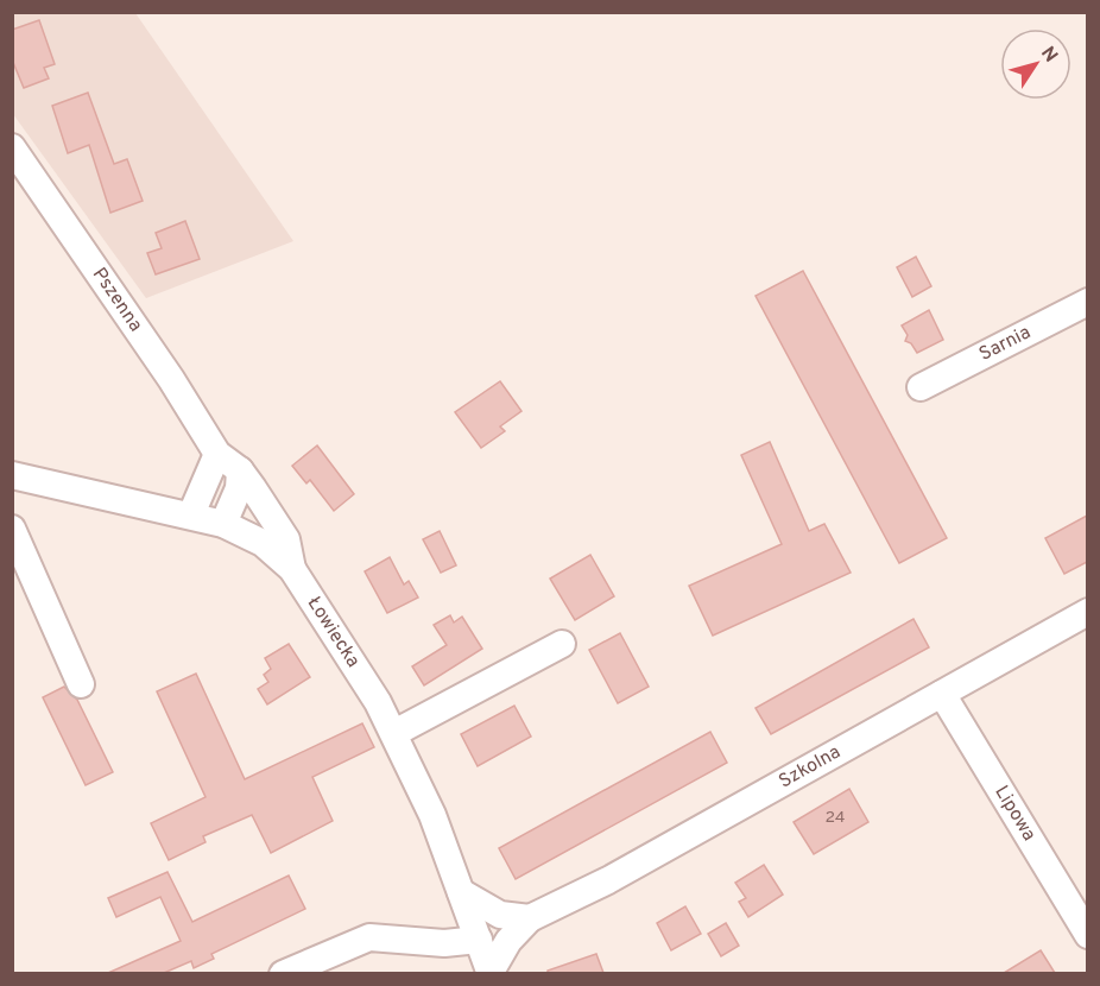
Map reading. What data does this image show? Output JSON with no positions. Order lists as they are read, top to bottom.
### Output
{
  "streets": {
    "street": [
      "Pszenna",
      "Sarnia",
      "Łowiecka",
      "Szkolna",
      "Lipowa"
    ]
  },
  "crossings": [
    ["Pszenna", "Łowiecka"],
    ["Łowiecka", "Szkolna"],
    ["Szkolna", "Lipowa"]
  ],
  "house_numbers": ["24"],
  "north": "top right"
}
